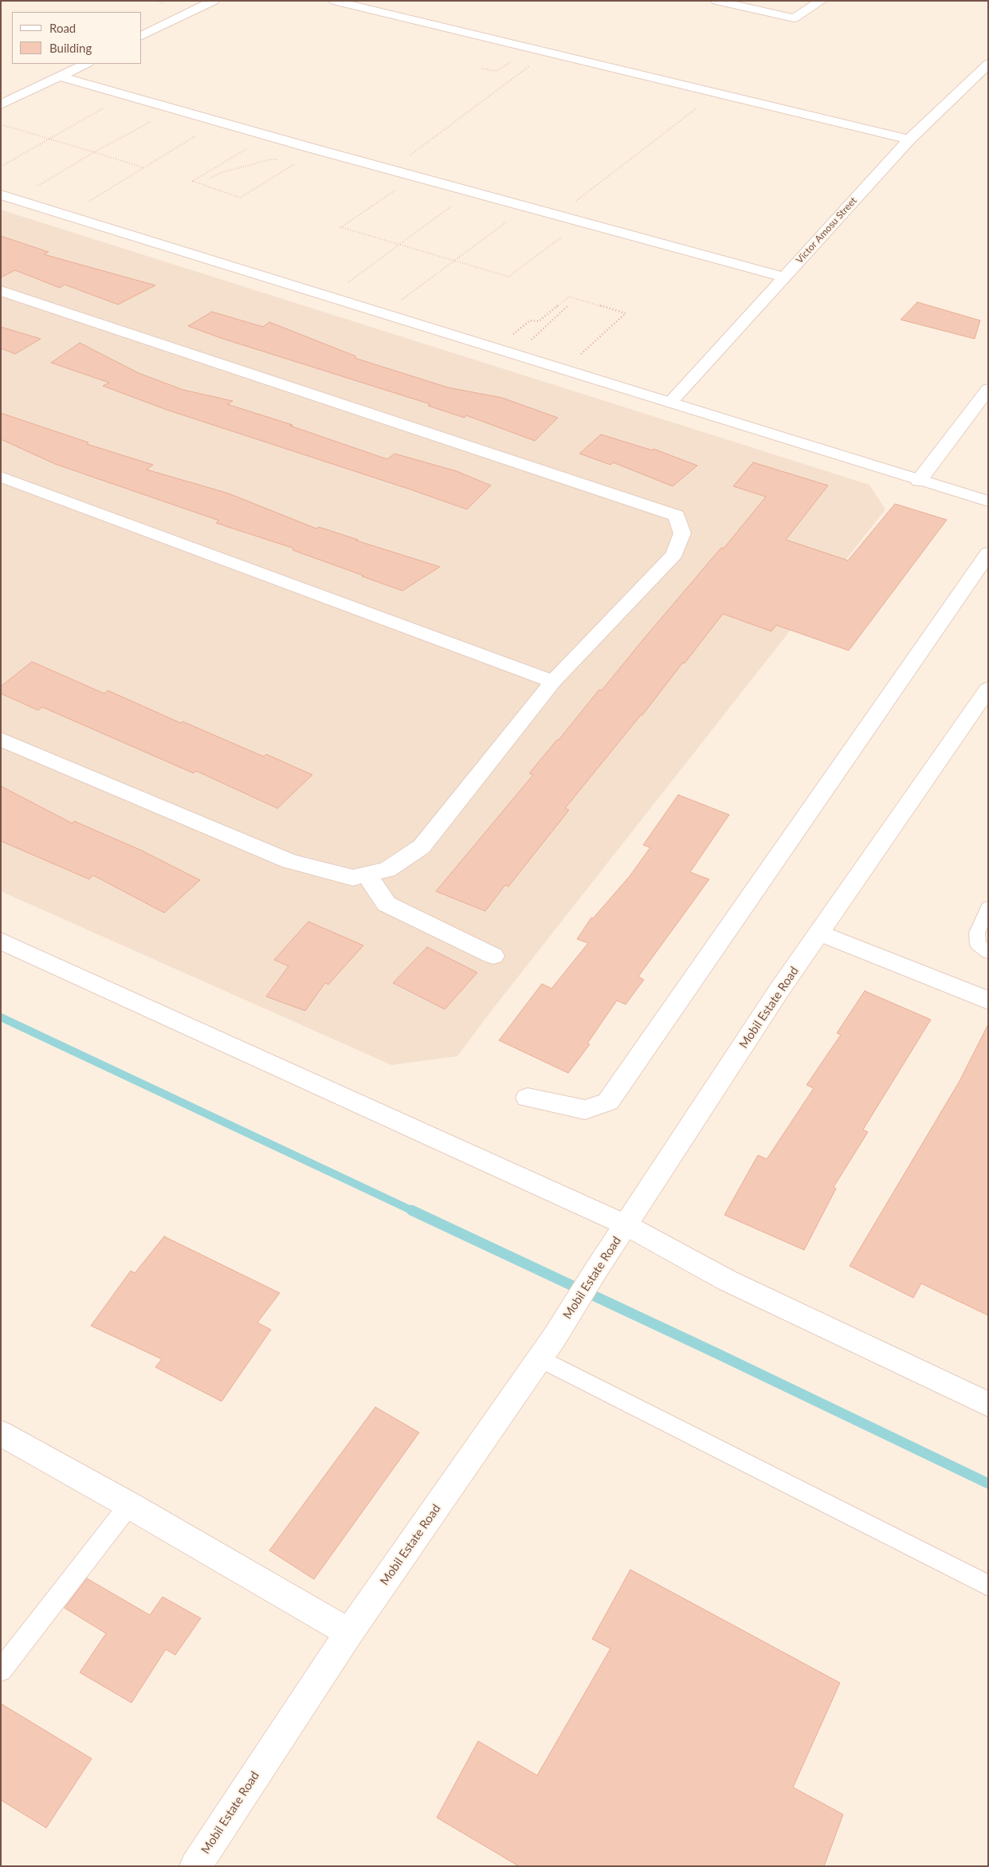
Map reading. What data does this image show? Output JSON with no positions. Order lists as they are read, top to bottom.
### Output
{
  "streets": {
    "street": ["Victor Amosu Street", "Mobil Estate Road"]
  },
  "legend": ["Road", "Building"]
}
